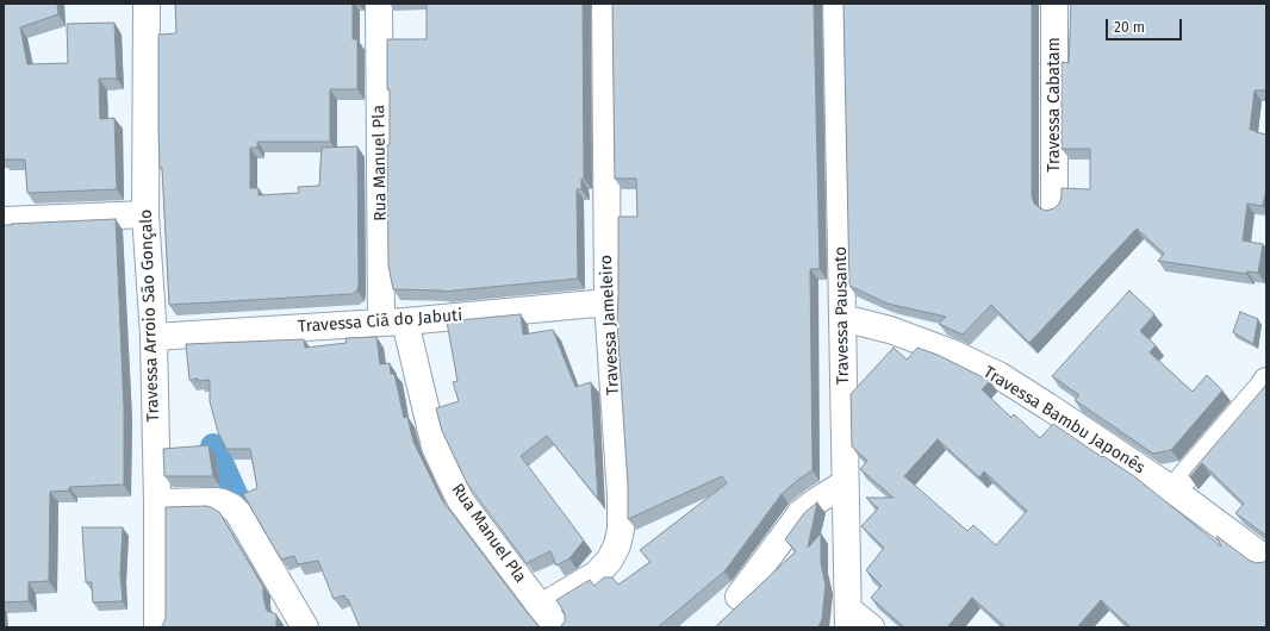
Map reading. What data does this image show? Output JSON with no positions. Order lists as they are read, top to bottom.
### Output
{
  "streets": {
    "street": [
      "Travessa Cabatam",
      "Rua Manuel Pla",
      "Travessa Arroio São Gonçalo",
      "Travessa Pausanto",
      "Travessa Ciã do Jabuti",
      "Travessa Jameleiro",
      "Travessa Bambu Japonês"
    ]
  },
  "crossings": [
    ["Rua Manuel Pla", "Travessa Ciã do Jabuti"],
    ["Rua Manuel Pla", "Travessa Jameleiro"],
    ["Travessa Arroio São Gonçalo", "Travessa Ciã do Jabuti"],
    ["Travessa Pausanto", "Travessa Bambu Japonês"],
    ["Travessa Ciã do Jabuti", "Travessa Jameleiro"]
  ],
  "scale_bar": "20 m"
}
